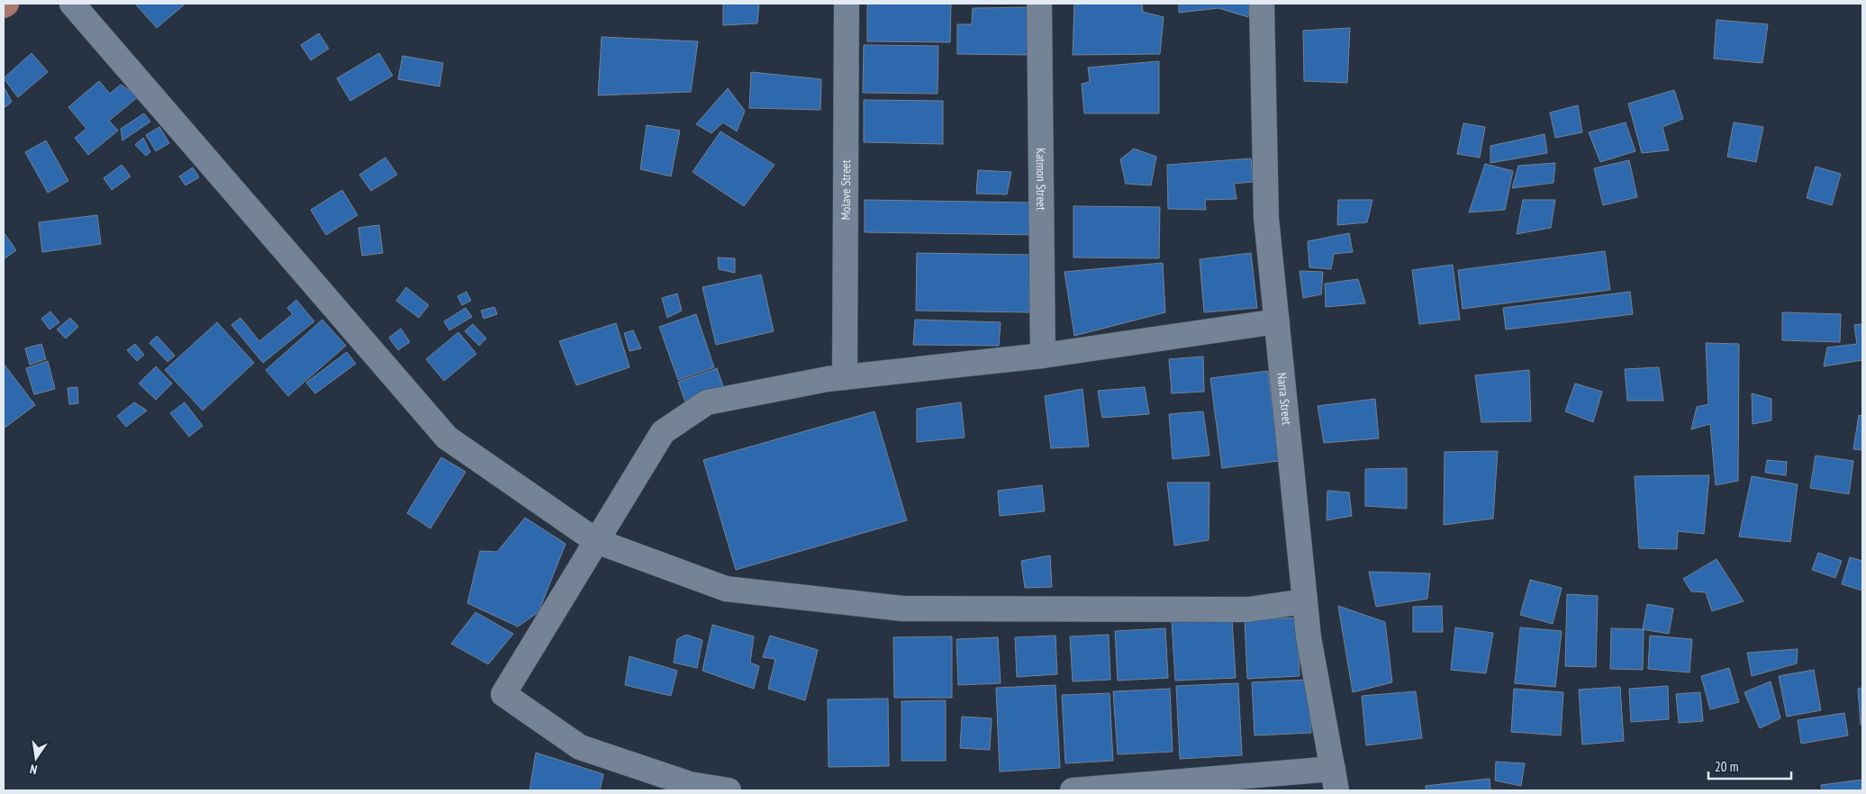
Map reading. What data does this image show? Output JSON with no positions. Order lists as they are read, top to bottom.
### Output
{
  "streets": {
    "street": ["Katmon Street", "Molave Street", "Narra Street"]
  },
  "scale_bar": "20 m",
  "north": "bottom"
}
